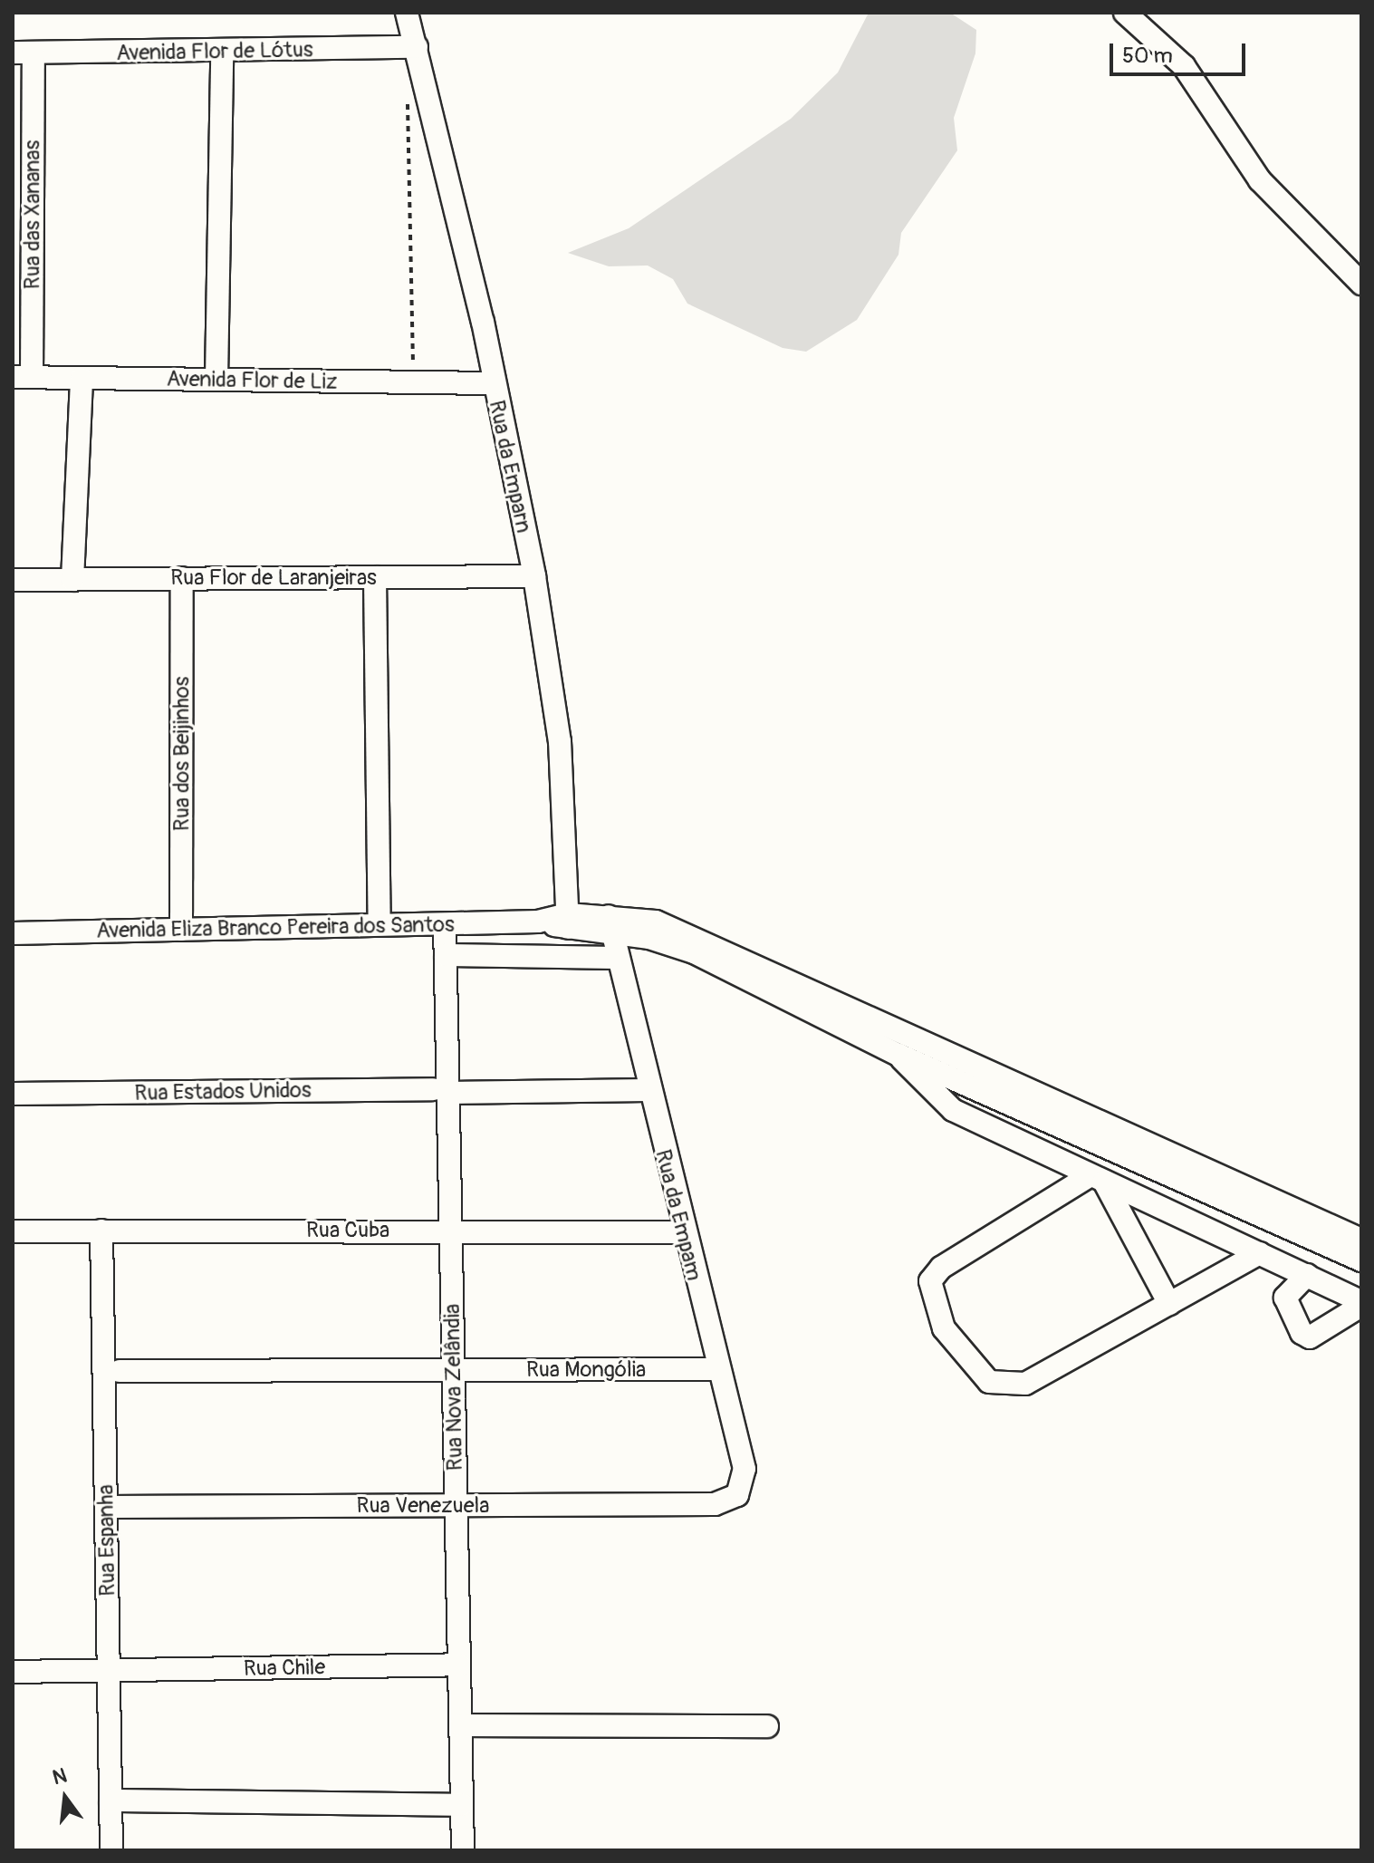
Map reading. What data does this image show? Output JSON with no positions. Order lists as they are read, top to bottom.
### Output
{
  "streets": {
    "street": [
      "Avenida Flor de Lótus",
      "Rua das Xananas",
      "Avenida Flor de Liz",
      "Rua da Emparn",
      "Rua Flor de Laranjeiras",
      "Rua dos Beijinhos",
      "Avenida Eliza Branco Pereira dos Santos",
      "Rua Estados Unidos",
      "Rua da Empam",
      "Rua Cuba",
      "Rua Mongólia",
      "Rua Nova Zelândia",
      "Rua Venezuela",
      "Rua Espanha",
      "Rua Chile"
    ]
  },
  "crossings": [
    ["Avenida Flor de Lótus", "Rua das Xananas"],
    ["Avenida Flor de Lótus", "Rua da Emparn"],
    ["Rua das Xananas", "Avenida Flor de Liz"],
    ["Avenida Flor de Liz", "Rua da Emparn"],
    ["Rua da Emparn", "Rua Flor de Laranjeiras"],
    ["Rua da Emparn", "Avenida Eliza Branco Pereira dos Santos"],
    ["Rua Flor de Laranjeiras", "Rua dos Beijinhos"],
    ["Rua dos Beijinhos", "Avenida Eliza Branco Pereira dos Santos"],
    ["Avenida Eliza Branco Pereira dos Santos", "Rua da Empam"],
    ["Avenida Eliza Branco Pereira dos Santos", "Rua Nova Zelândia"],
    ["Rua Estados Unidos", "Rua da Empam"],
    ["Rua Estados Unidos", "Rua Nova Zelândia"],
    ["Rua da Empam", "Rua Cuba"],
    ["Rua da Empam", "Rua Mongólia"],
    ["Rua da Empam", "Rua Venezuela"],
    ["Rua Cuba", "Rua Nova Zelândia"],
    ["Rua Cuba", "Rua Espanha"],
    ["Rua Mongólia", "Rua Nova Zelândia"],
    ["Rua Nova Zelândia", "Rua Venezuela"],
    ["Rua Nova Zelândia", "Rua Chile"],
    ["Rua Venezuela", "Rua Espanha"],
    ["Rua Espanha", "Rua Chile"]
  ],
  "scale_bar": "50 m",
  "north": "top"
}
